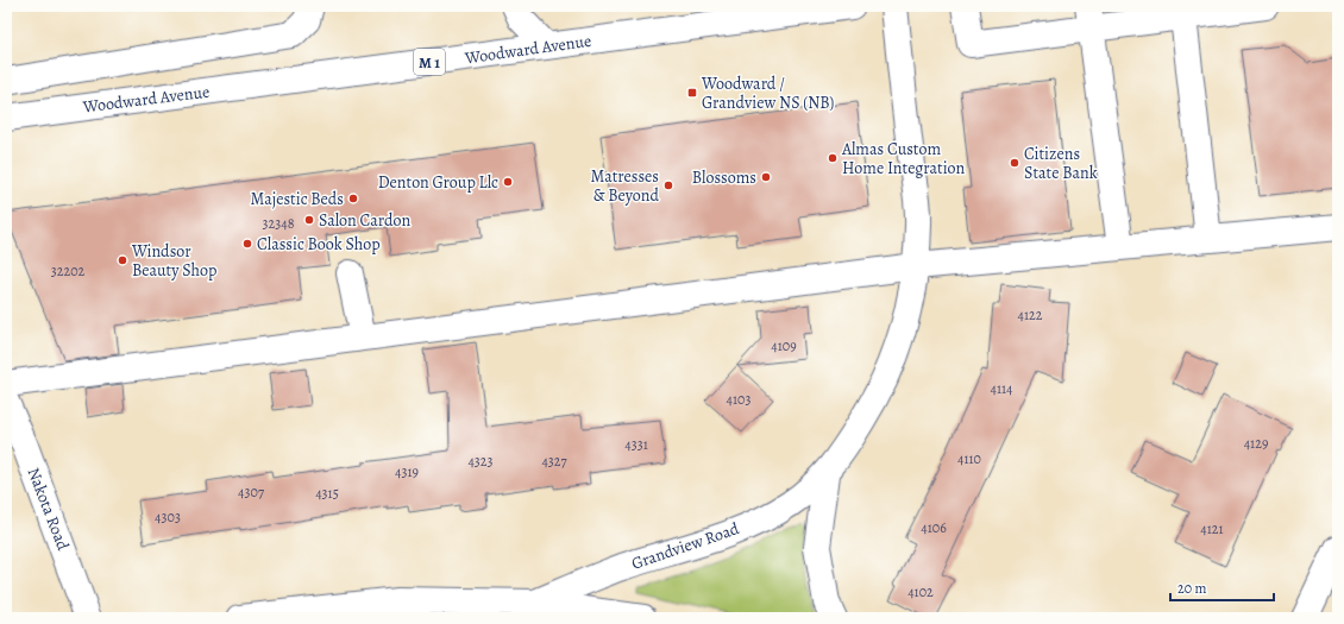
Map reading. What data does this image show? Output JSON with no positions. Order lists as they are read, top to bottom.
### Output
{
  "streets": {
    "street": [
      "Woodward Avenue",
      "M 1",
      "Nakota Road",
      "Grandview Road"
    ]
  },
  "places": {
    "transit": ["Woodward / Grandview NS (NB)"],
    "other": [
      "Almas Custom Home Integration",
      "Citizens State Bank",
      "Blossoms",
      "Denton Group Llc",
      "Matresses & Beyond",
      "Majestic Beds",
      "Salon Cardon",
      "Classic Book Shop",
      "Windsor Beauty Shop"
    ]
  },
  "house_numbers": [
    "32348",
    "32202",
    "4122",
    "4109",
    "4114",
    "4103",
    "4129",
    "4331",
    "4110",
    "4323",
    "4327",
    "4319",
    "4307",
    "4315",
    "4303",
    "4106",
    "4121",
    "4102"
  ],
  "scale_bar": "20 m"
}
